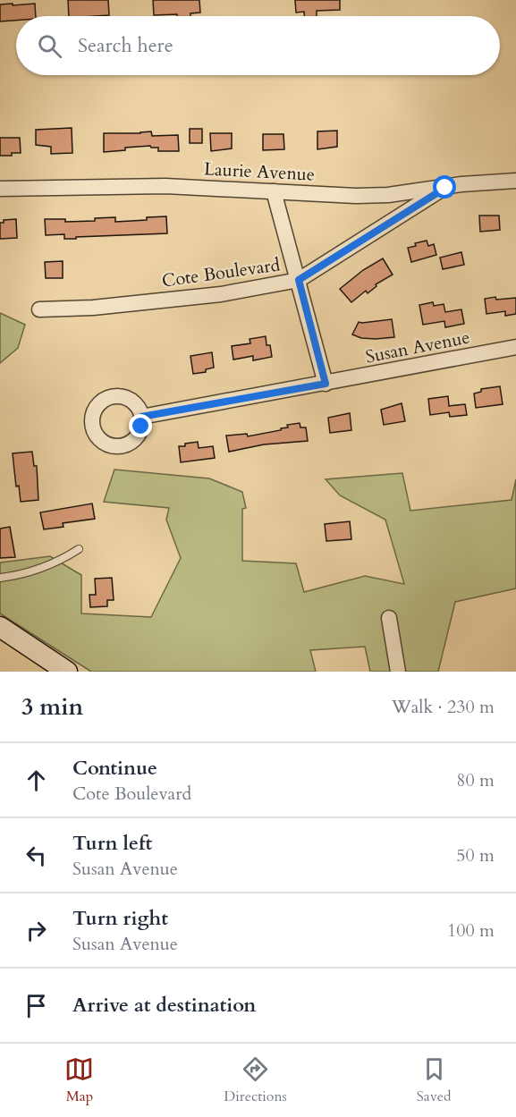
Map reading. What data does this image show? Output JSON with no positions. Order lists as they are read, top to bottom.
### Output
{
  "streets": {
    "street": ["Laurie Avenue", "Cote Boulevard", "Susan Avenue"]
  },
  "crossings": [
    ["Laurie Avenue", "Cote Boulevard"]
  ],
  "page": {
    "search": "Search here",
    "heading": ["3 min", "Walk · 230 m"],
    "list": [
      ["Continue", "Cote Boulevard", "80 m"],
      ["Turn left", "Susan Avenue", "50 m"],
      ["Turn right", "Susan Avenue", "100 m"],
      "Arrive at destination"
    ],
    "nav": ["Map", "Directions", "Saved"]
  }
}
